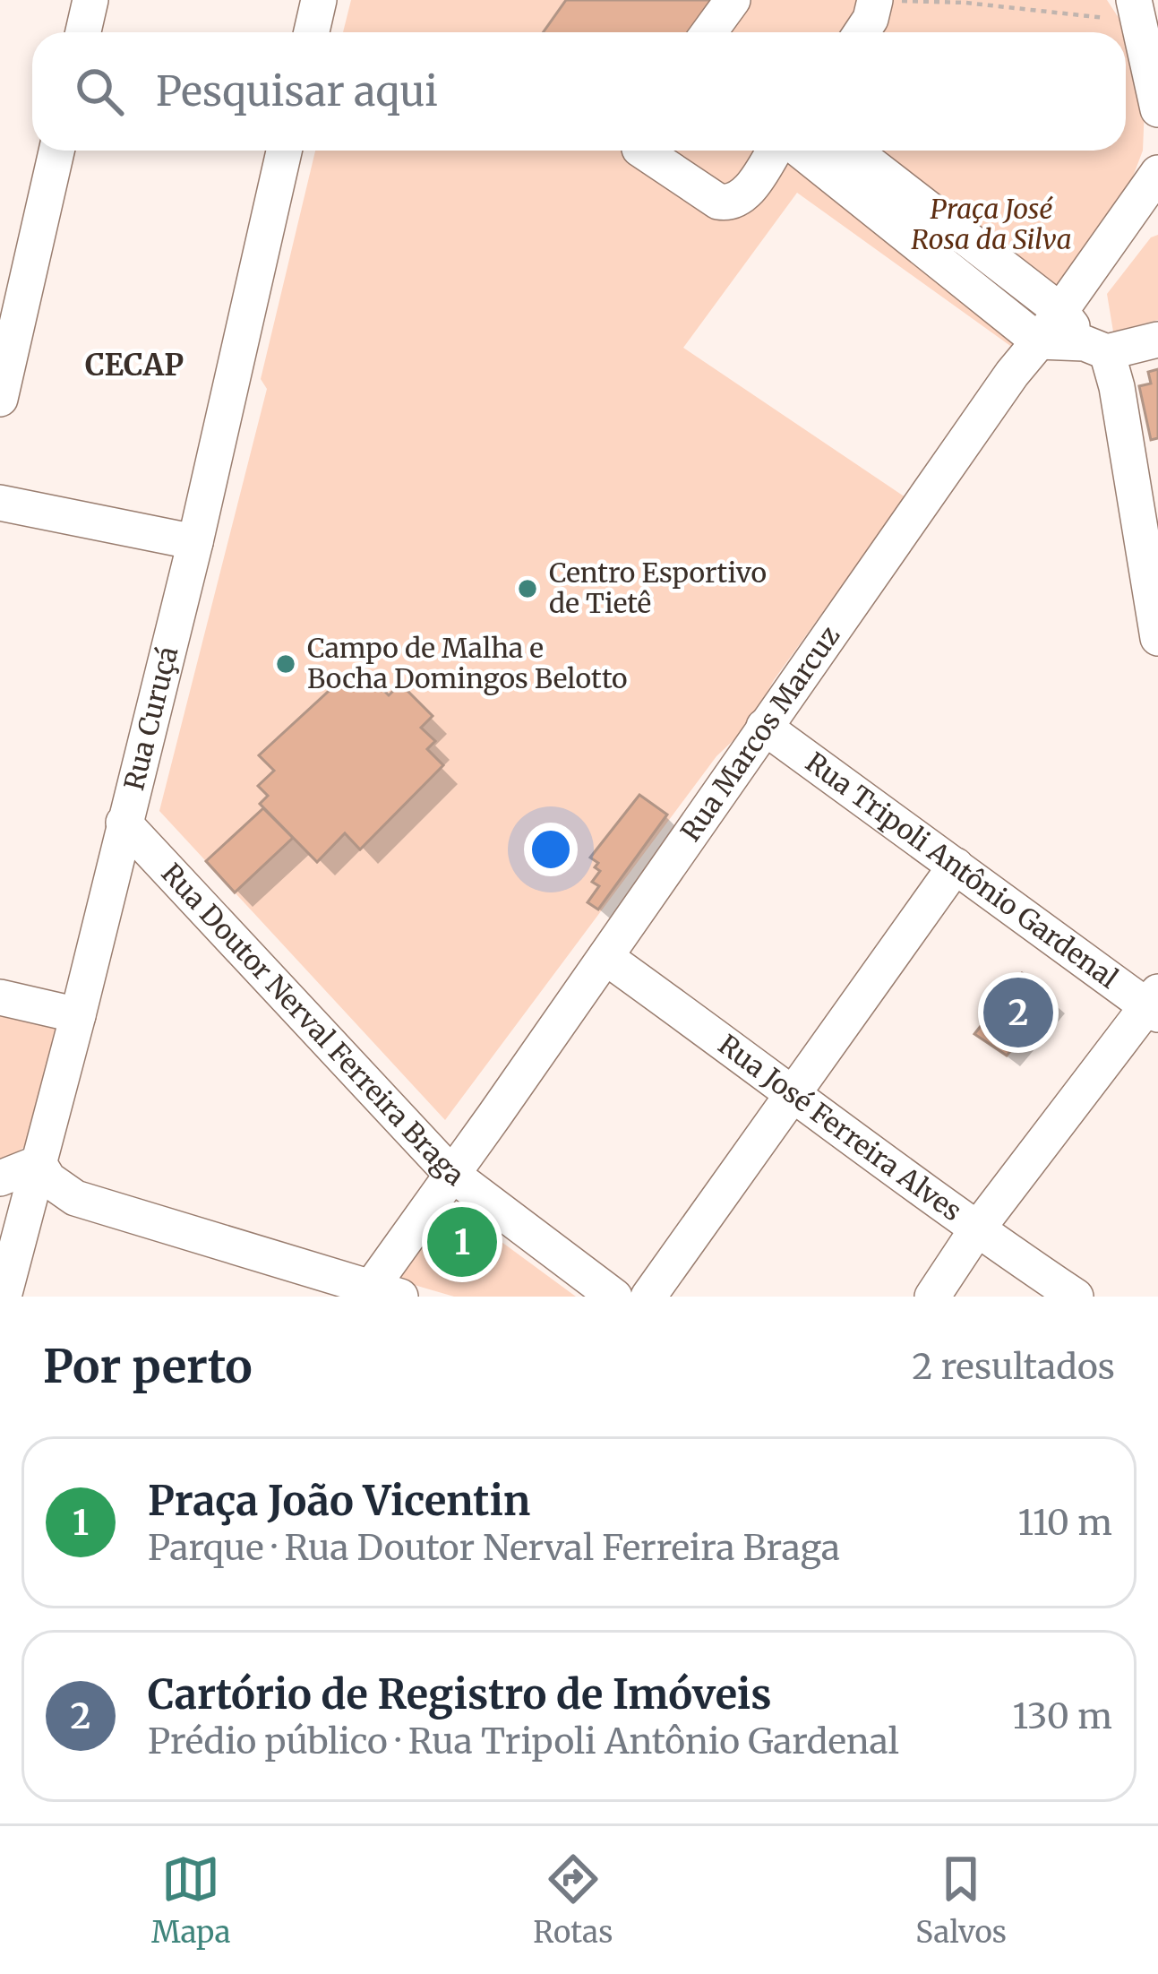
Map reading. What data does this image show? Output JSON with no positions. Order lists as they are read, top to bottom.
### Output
{
  "streets": {
    "street": [
      "Rua Curuçá",
      "Rua Marcos Marcuz",
      "Rua Tripoli Antônio Gardenal",
      "Rua Doutor Nerval Ferreira Braga",
      "Rua José Ferreira Alves"
    ]
  },
  "crossings": [
    ["Rua Curuçá", "Rua Doutor Nerval Ferreira Braga"],
    ["Rua Marcos Marcuz", "Rua Tripoli Antônio Gardenal"],
    ["Rua Marcos Marcuz", "Rua Doutor Nerval Ferreira Braga"],
    ["Rua Marcos Marcuz", "Rua José Ferreira Alves"]
  ],
  "districts": ["CECAP"],
  "parks": ["Praça José Rosa da Silva"],
  "places": ["Centro Esportivo de Tietê", "Campo de Malha e Bocha Domingos Belotto"],
  "page": {
    "search": "Pesquisar aqui",
    "pins": ["2", "1"],
    "heading": ["Por perto", "2 resultados"],
    "list": [
      {
        "mark": "1",
        "name": "Praça João Vicentin",
        "note": "Parque · Rua Doutor Nerval Ferreira Braga",
        "value": "110 m"
      },
      {
        "mark": "2",
        "name": "Cartório de Registro de Imóveis",
        "note": "Prédio público · Rua Tripoli Antônio Gardenal",
        "value": "130 m"
      }
    ],
    "nav": ["Mapa", "Rotas", "Salvos"]
  }
}
